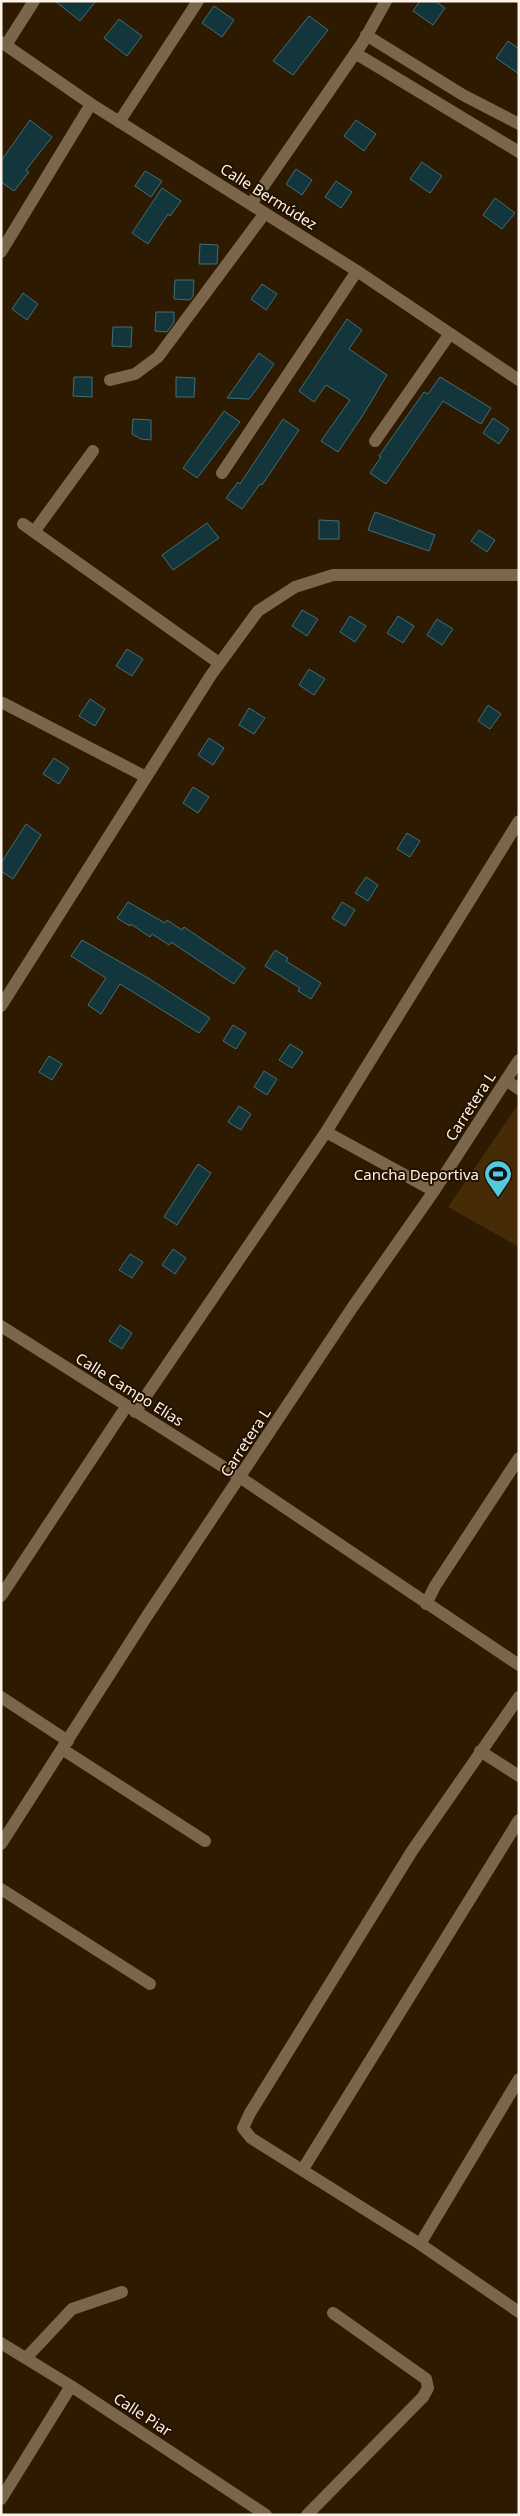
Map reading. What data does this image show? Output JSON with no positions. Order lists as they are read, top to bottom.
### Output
{
  "streets": {
    "street": [
      "Calle Bermúdez",
      "Carretera L",
      "Calle Campo Elías",
      "Calle Piar"
    ]
  },
  "crossings": [
    ["Carretera L", "Calle Campo Elías"]
  ],
  "places": {
    "sports": ["Cancha Deportiva"]
  }
}
